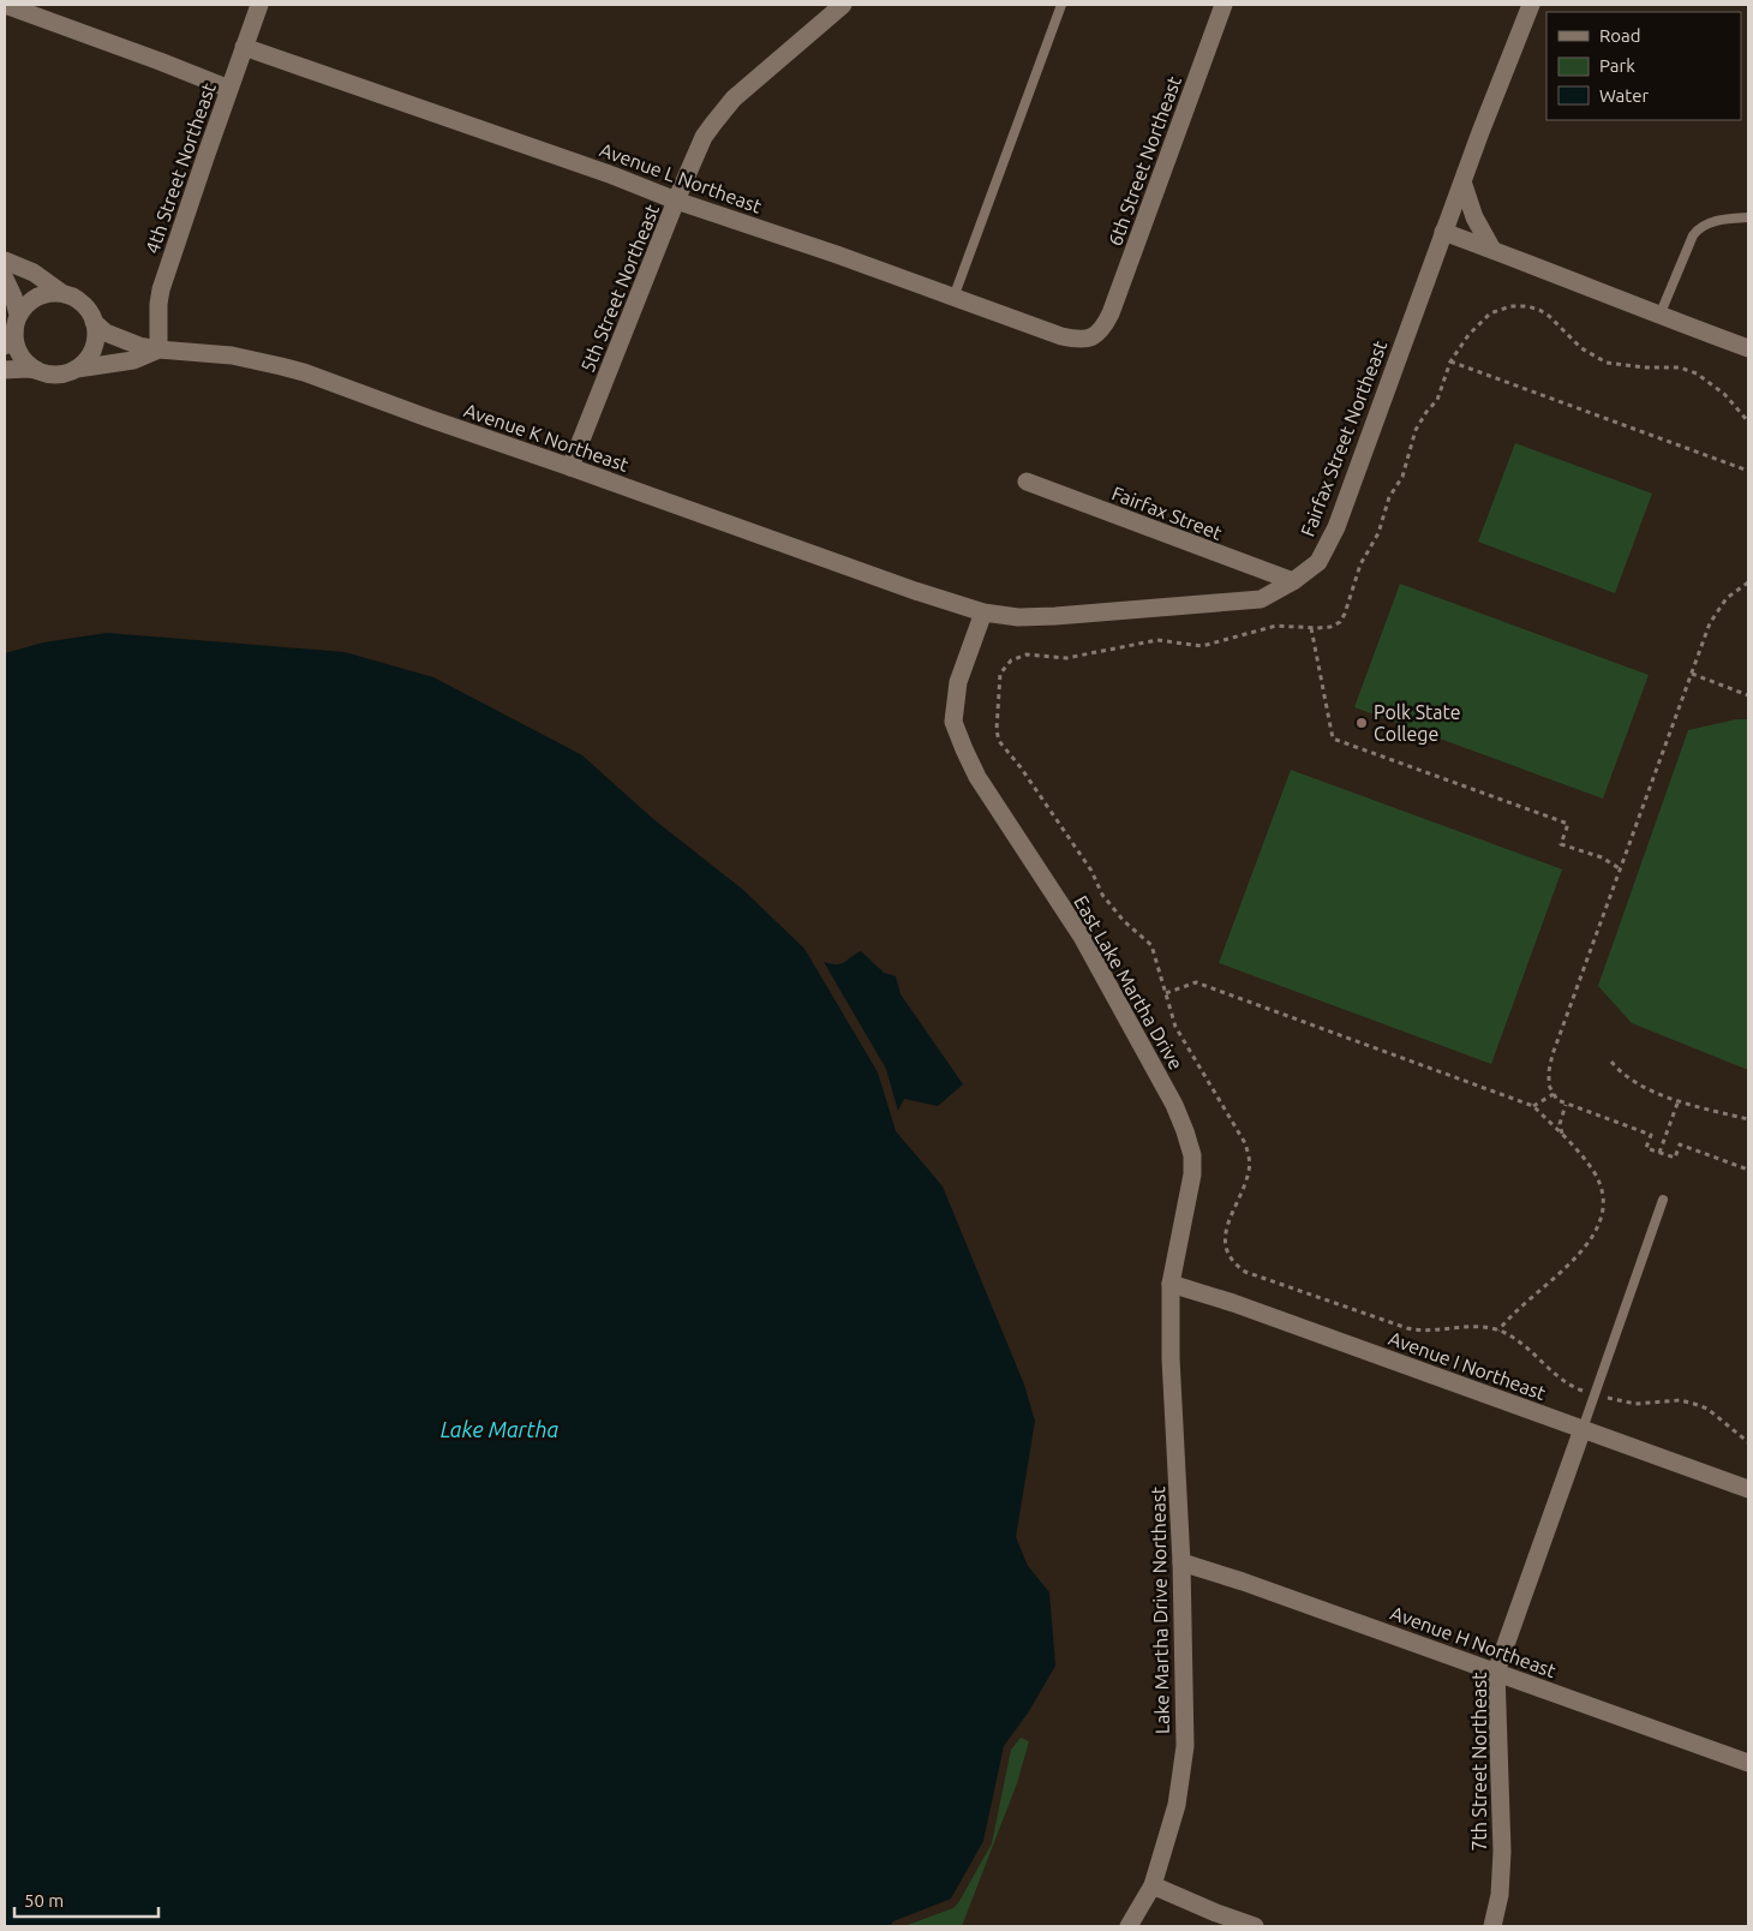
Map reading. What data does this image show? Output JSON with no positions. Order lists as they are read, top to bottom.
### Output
{
  "streets": {
    "street": [
      "6th Street Northeast",
      "4th Street Northeast",
      "Avenue L Northeast",
      "5th Street Northeast",
      "Avenue K Northeast",
      "Fairfax Street Northeast",
      "Fairfax Street",
      "East Lake Martha Drive",
      "Avenue I Northeast",
      "Lake Martha Drive Northeast",
      "Avenue H Northeast",
      "7th Street Northeast"
    ]
  },
  "crossings": [
    ["6th Street Northeast", "Avenue L Northeast"],
    ["4th Street Northeast", "Avenue L Northeast"],
    ["4th Street Northeast", "Avenue K Northeast"],
    ["Avenue L Northeast", "5th Street Northeast"],
    ["5th Street Northeast", "Avenue K Northeast"],
    ["Avenue K Northeast", "Fairfax Street Northeast"],
    ["Fairfax Street Northeast", "Fairfax Street"],
    ["Fairfax Street Northeast", "East Lake Martha Drive"],
    ["East Lake Martha Drive", "Avenue I Northeast"],
    ["East Lake Martha Drive", "Lake Martha Drive Northeast"],
    ["Avenue I Northeast", "Lake Martha Drive Northeast"],
    ["Avenue I Northeast", "7th Street Northeast"],
    ["Lake Martha Drive Northeast", "Avenue H Northeast"],
    ["Avenue H Northeast", "7th Street Northeast"]
  ],
  "water": ["Lake Martha"],
  "places": ["Polk State College"],
  "legend": ["Road", "Park", "Water"],
  "scale_bar": "50 m"
}
